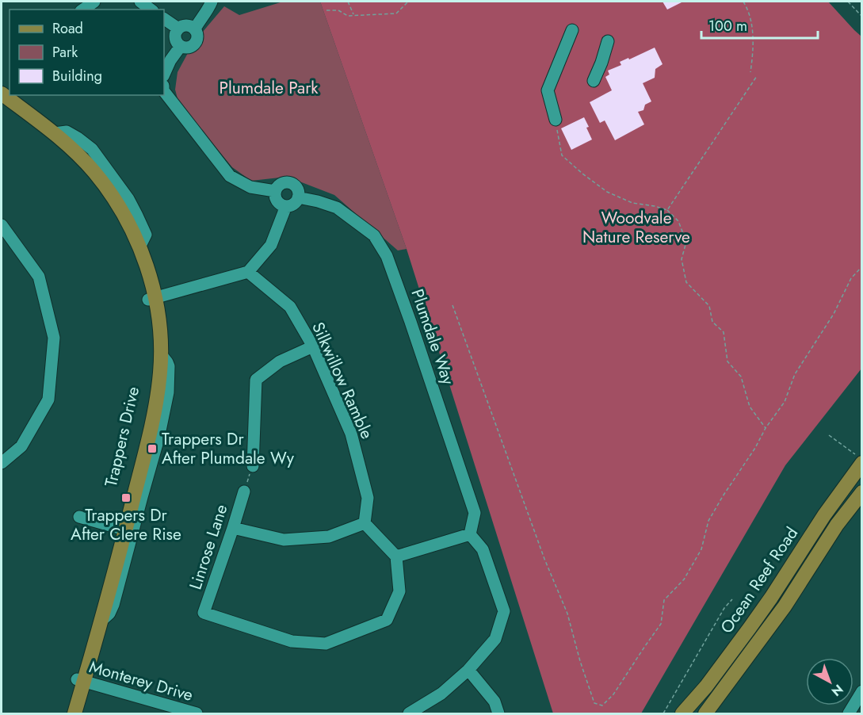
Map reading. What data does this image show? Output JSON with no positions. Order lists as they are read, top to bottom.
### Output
{
  "streets": {
    "main road": ["Trappers Drive", "Ocean Reef Road"],
    "street": [
      "Plumdale Way",
      "Silkwillow Ramble",
      "Linrose Lane",
      "Monterey Drive"
    ]
  },
  "crossings": [
    ["Trappers Drive", "Monterey Drive"]
  ],
  "parks": ["Plumdale Park", "Woodvale Nature Reserve"],
  "places": {
    "transit": ["Trappers Dr After Plumdale Wy", "Trappers Dr After Clere Rise"]
  },
  "legend": ["Road", "Park", "Building"],
  "scale_bar": "100 m",
  "north": "bottom right"
}
